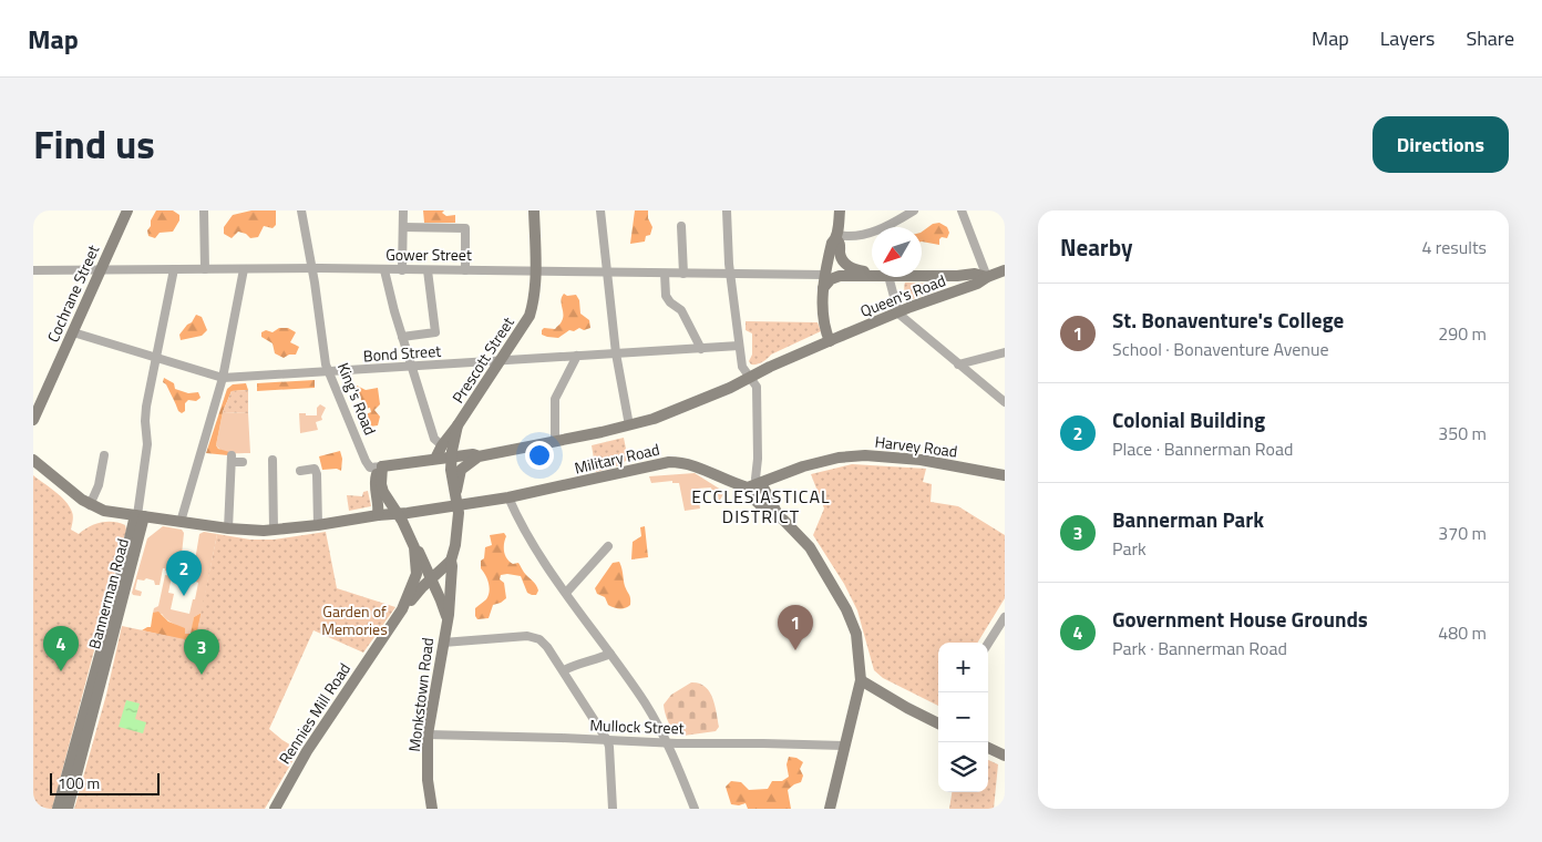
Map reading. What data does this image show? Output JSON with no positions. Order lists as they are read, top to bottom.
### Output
{
  "streets": {
    "main road": [
      "Cochrane Street",
      "Queen's Road",
      "Prescott Street",
      "Harvey Road",
      "Military Road",
      "Bannerman Road",
      "Monkstown Road",
      "Rennies Mill Road"
    ],
    "street": [
      "Gower Street",
      "Bond Street",
      "King's Road",
      "Mullock Street"
    ]
  },
  "crossings": [
    ["Gower Street", "Cochrane Street"],
    ["Gower Street", "Prescott Street"],
    ["Gower Street", "King's Road"],
    ["Cochrane Street", "Bond Street"],
    ["Bond Street", "Prescott Street"],
    ["Bond Street", "King's Road"],
    ["Prescott Street", "Military Road"],
    ["Prescott Street", "Monkstown Road"],
    ["King's Road", "Rennies Mill Road"],
    ["Military Road", "Bannerman Road"],
    ["Military Road", "Monkstown Road"],
    ["Military Road", "Rennies Mill Road"],
    ["Monkstown Road", "Rennies Mill Road"],
    ["Monkstown Road", "Mullock Street"]
  ],
  "districts": ["ECCLESIASTICAL DISTRICT"],
  "parks": ["Garden of Memories"],
  "scale_bar": "100 m",
  "north": "bottom left",
  "page": {
    "header": "Map",
    "nav": ["Map", "Layers", "Share"],
    "title": "Find us",
    "buttons": "Directions",
    "heading": ["Nearby", "4 results"],
    "list": [
      {
        "mark": "1",
        "name": "St. Bonaventure's College",
        "note": "School · Bonaventure Avenue",
        "value": "290 m"
      },
      {
        "mark": "2",
        "name": "Colonial Building",
        "note": "Place · Bannerman Road",
        "value": "350 m"
      },
      {
        "mark": "3",
        "name": "Bannerman Park",
        "note": "Park",
        "value": "370 m"
      },
      {
        "mark": "4",
        "name": "Government House Grounds",
        "note": "Park · Bannerman Road",
        "value": "480 m"
      }
    ],
    "pins": [
      "2",
      "1",
      "4",
      "3"
    ],
    "map_buttons": ["+", "−"],
    "scale": "100 m"
  }
}
